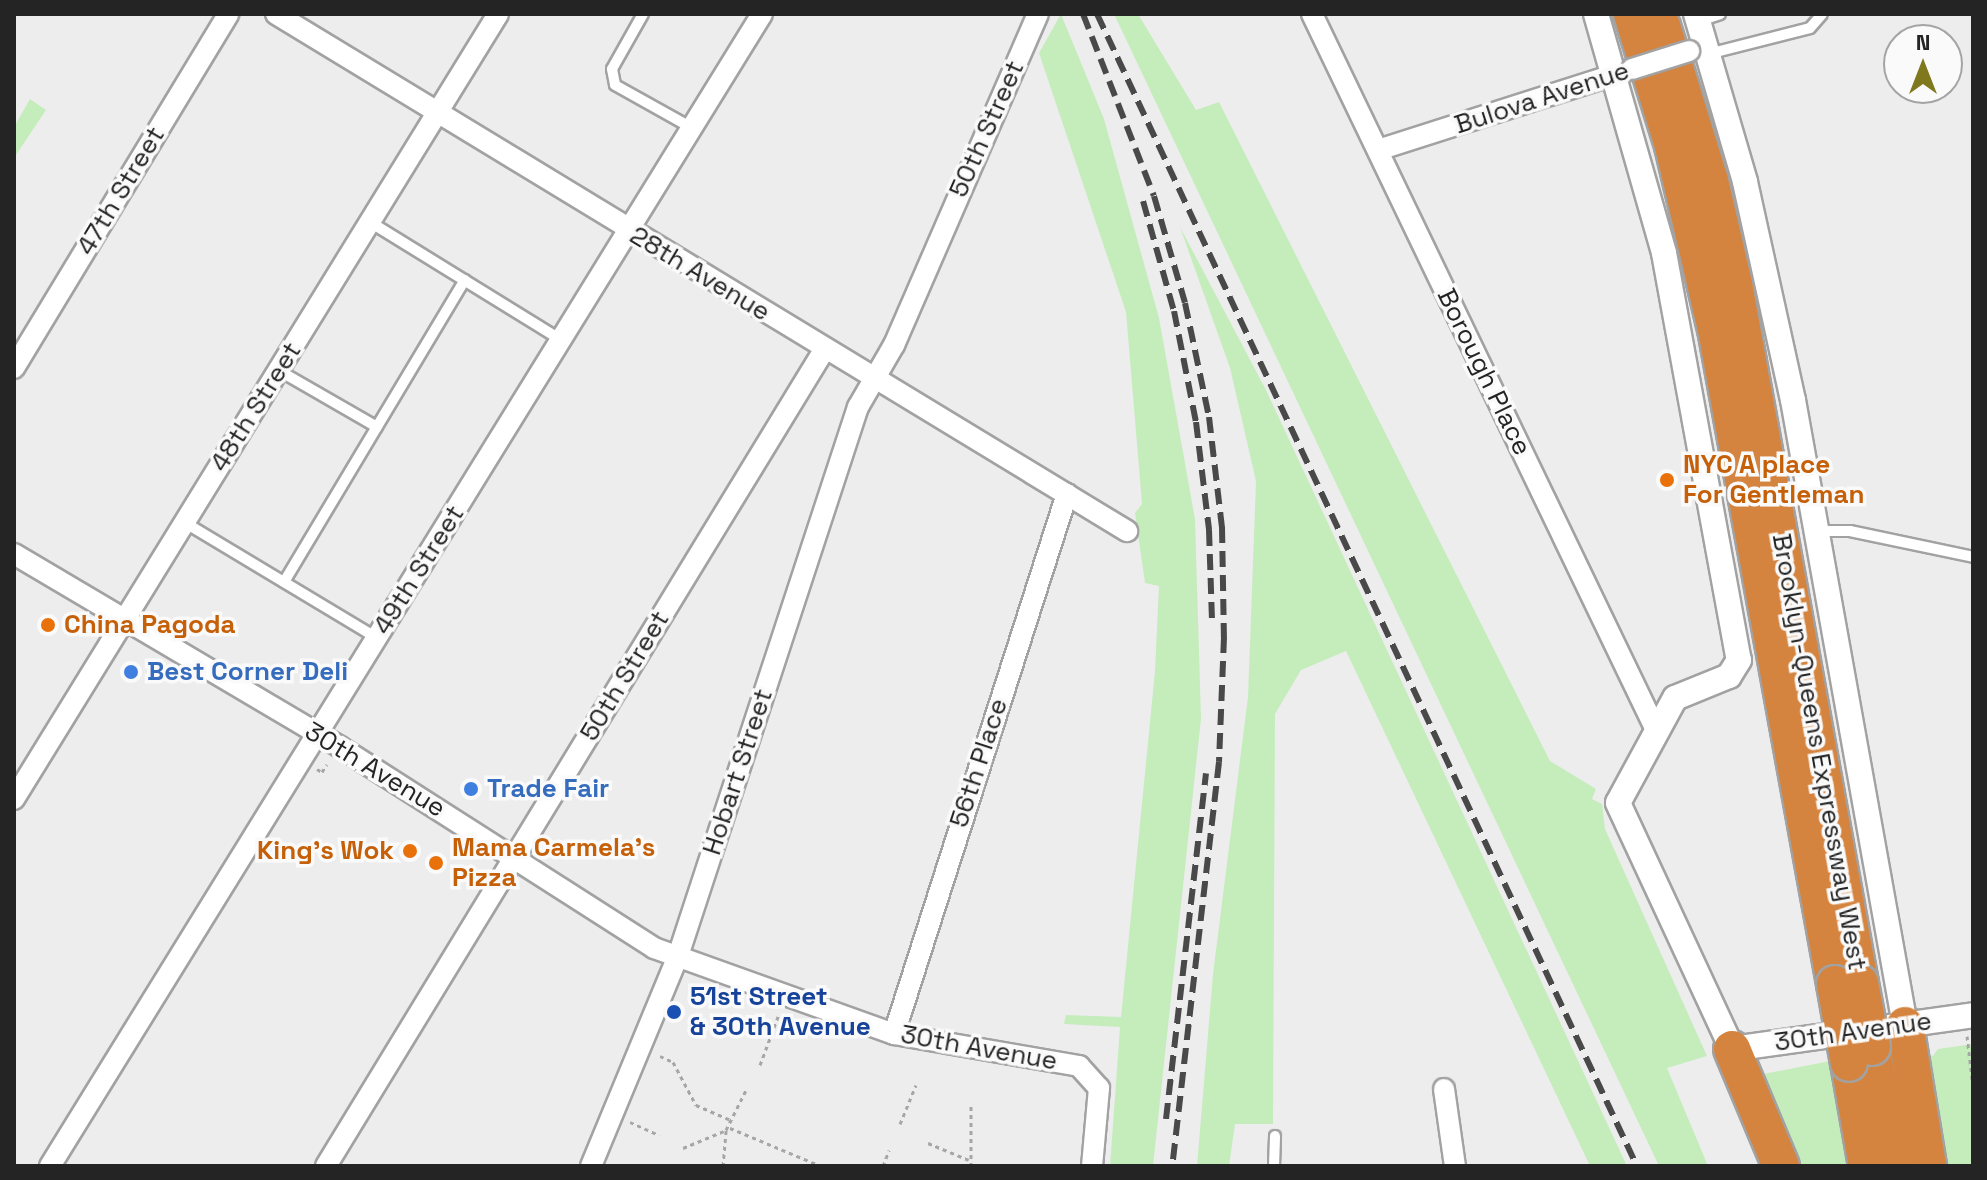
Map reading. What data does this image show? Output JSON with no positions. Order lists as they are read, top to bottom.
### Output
{
  "streets": {
    "highway": ["Brooklyn-Queens Expressway West"],
    "street": [
      "Bulova Avenue",
      "50th Street",
      "47th Street",
      "28th Avenue",
      "Borough Place",
      "48th Street",
      "49th Street",
      "56th Place",
      "30th Avenue",
      "Hobart Street"
    ]
  },
  "crossings": [
    ["Bulova Avenue", "Borough Place"],
    ["Bulova Avenue", "Brooklyn-Queens Expressway West"],
    ["50th Street", "28th Avenue"],
    ["50th Street", "30th Avenue"],
    ["50th Street", "Hobart Street"],
    ["28th Avenue", "48th Street"],
    ["28th Avenue", "49th Street"],
    ["28th Avenue", "56th Place"],
    ["28th Avenue", "Hobart Street"],
    ["48th Street", "30th Avenue"],
    ["49th Street", "30th Avenue"],
    ["Brooklyn-Queens Expressway West", "30th Avenue"],
    ["56th Place", "30th Avenue"],
    ["30th Avenue", "Hobart Street"]
  ],
  "places": [
    "NYC A place For Gentleman",
    "China Pagoda",
    "Best Corner Deli",
    "Trade Fair",
    "King's Wok",
    "Mama Carmela's Pizza",
    "51st Street & 30th Avenue"
  ],
  "north": "top"
}
